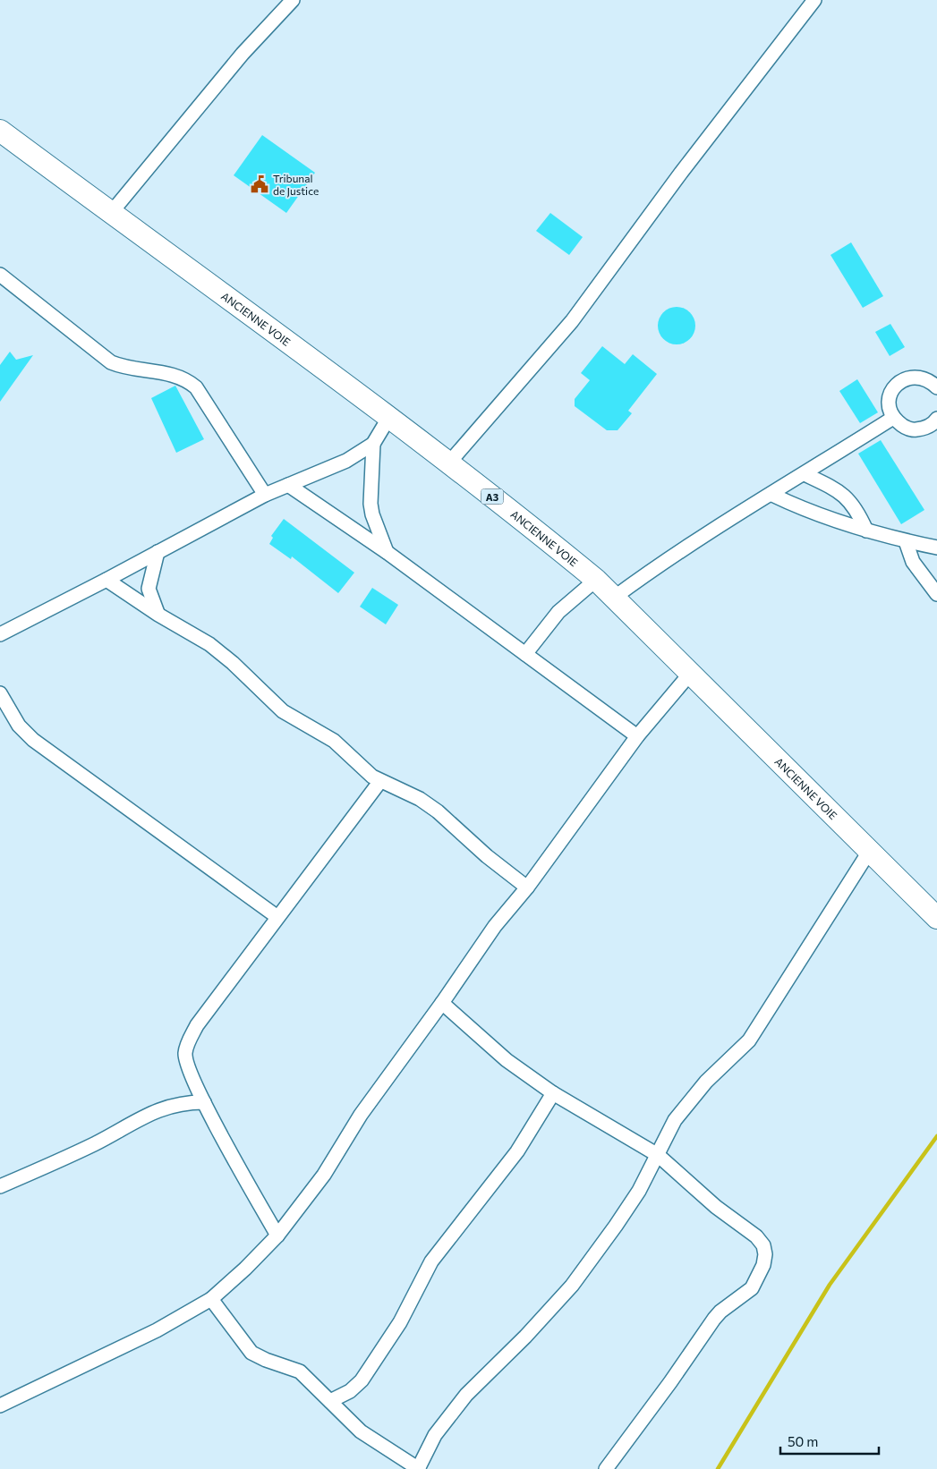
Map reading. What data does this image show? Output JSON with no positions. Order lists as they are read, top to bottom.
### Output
{
  "streets": {
    "main road": ["ANCIENNE VOIE", "A3"]
  },
  "places": {
    "public building": ["Tribunal de Justice"]
  },
  "scale_bar": "50 m"
}
